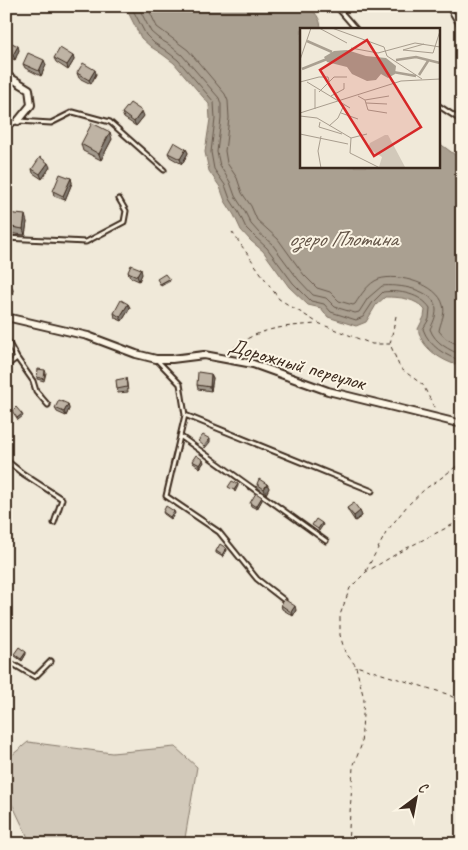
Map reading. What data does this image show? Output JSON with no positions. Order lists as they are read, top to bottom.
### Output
{
  "streets": {
    "street": ["Дорожный переулок"]
  },
  "water": ["озеро Плотина"],
  "north": "top right"
}
